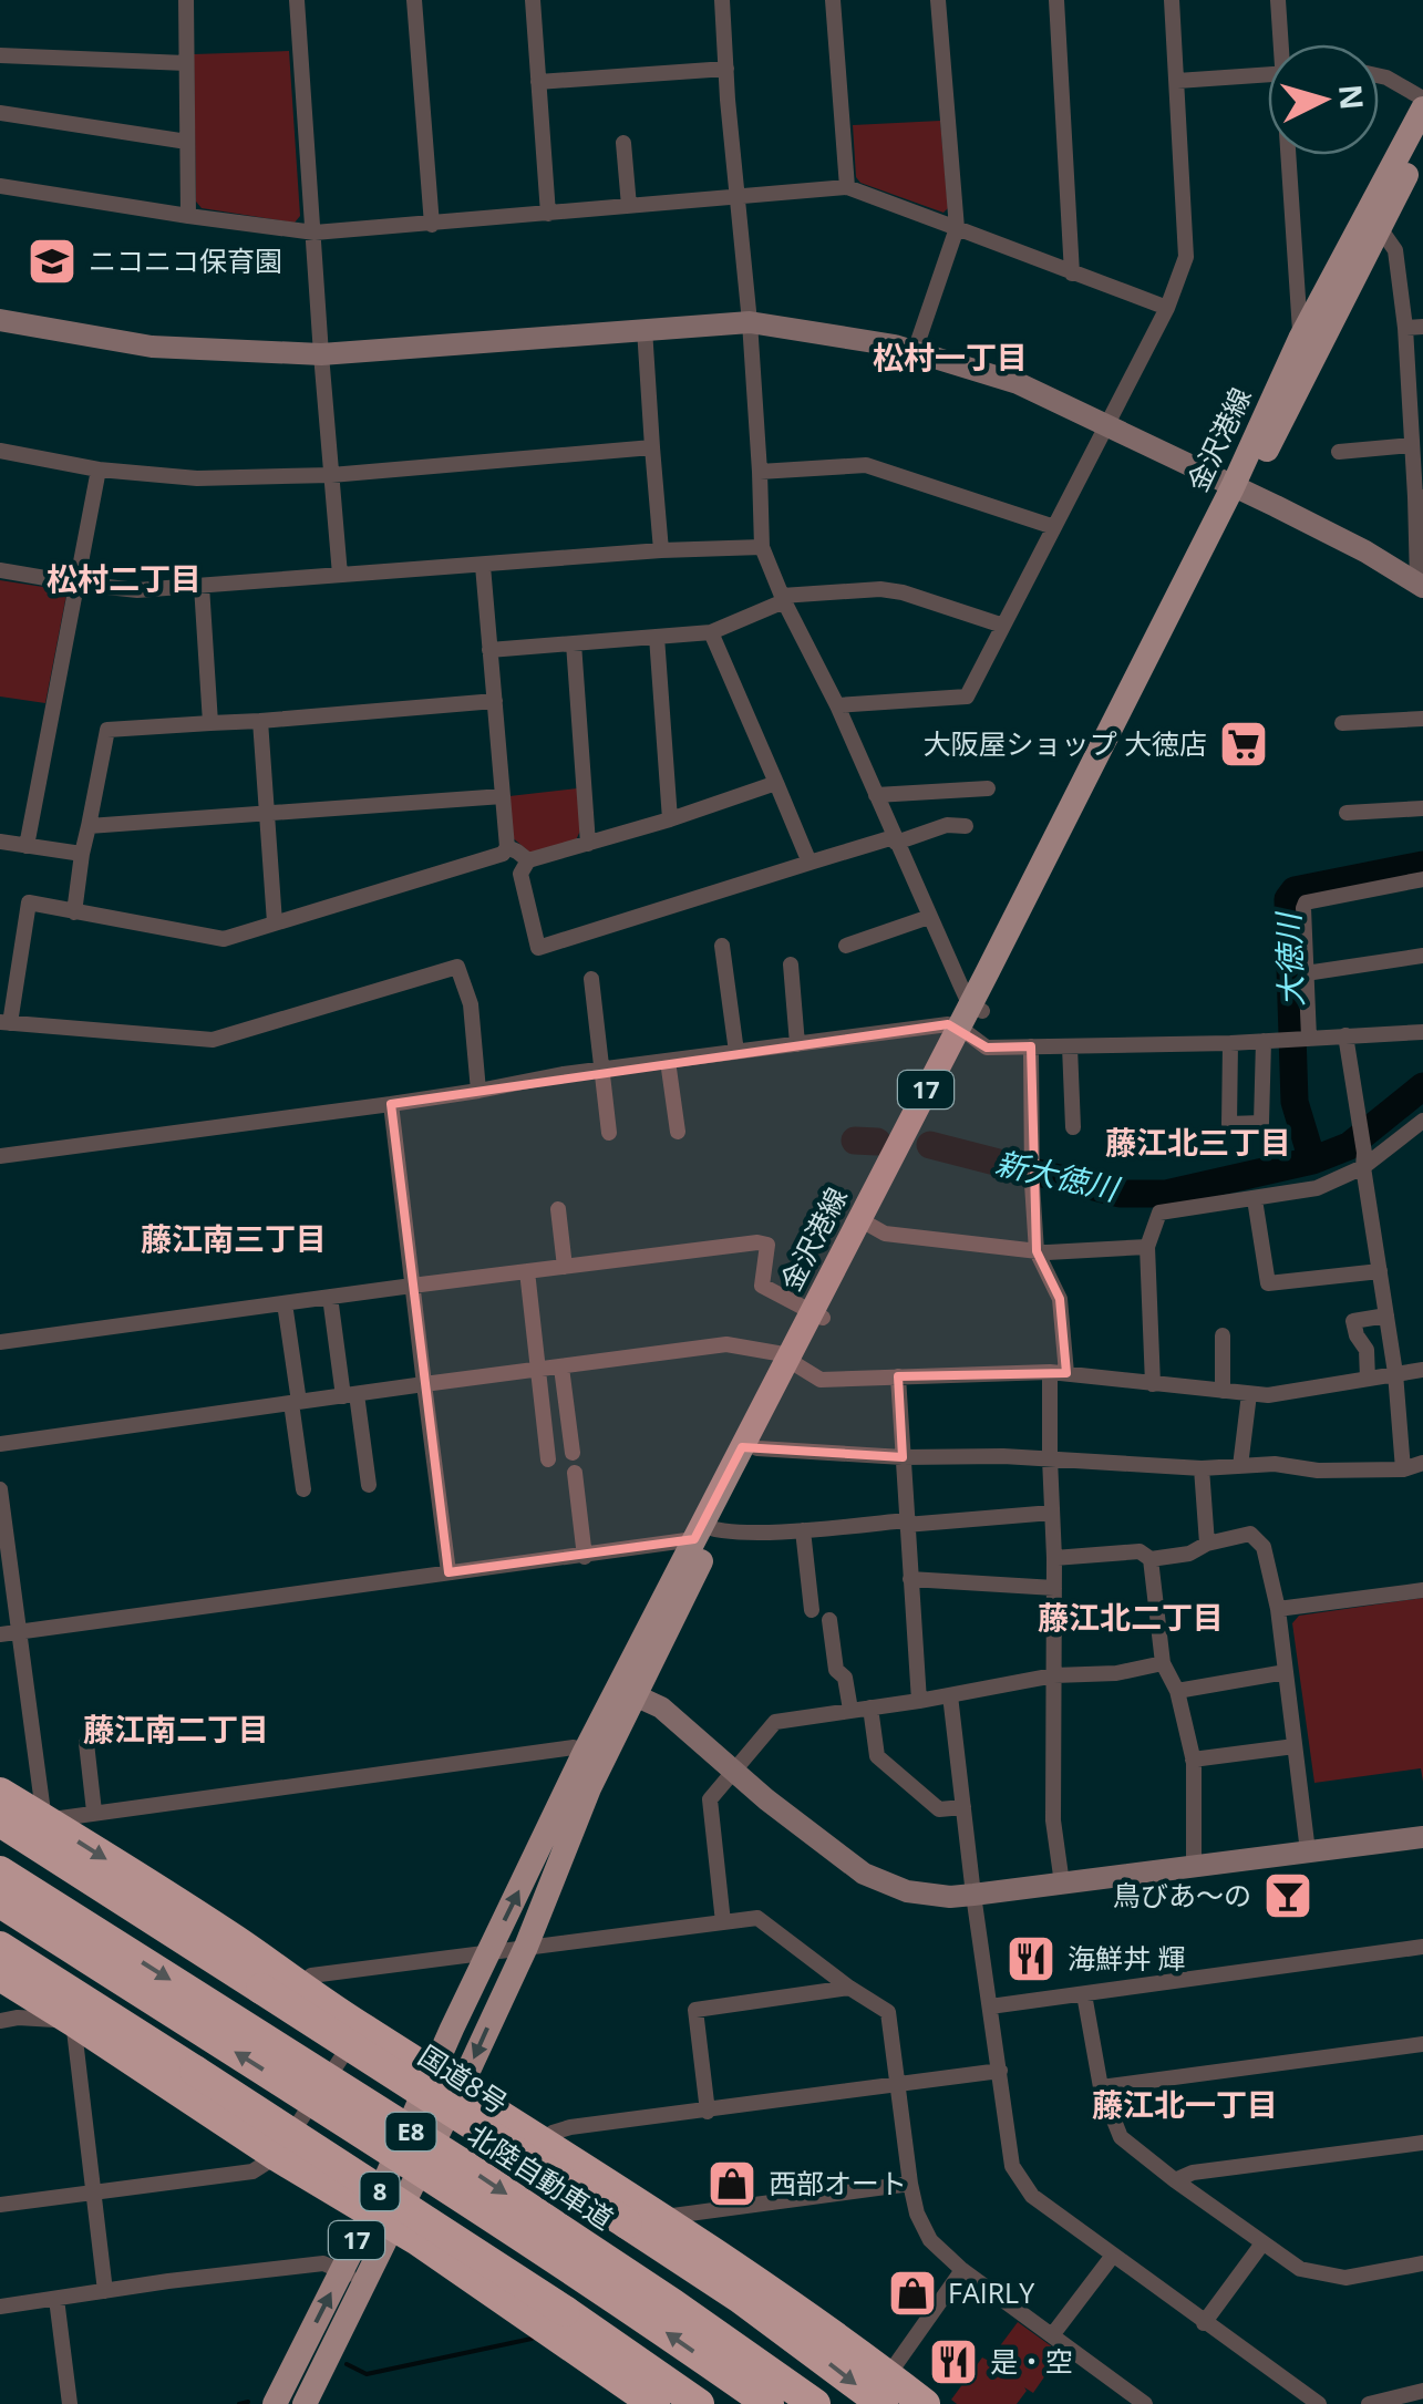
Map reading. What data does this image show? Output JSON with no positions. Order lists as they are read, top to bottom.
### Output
{
  "streets": {
    "highway": [
      "国道8号",
      "E8",
      "北陸自動車道",
      "8"
    ],
    "main road": ["金沢港線", "17"]
  },
  "districts": [
    "松村一丁目",
    "松村二丁目",
    "藤江北三丁目",
    "藤江南三丁目",
    "藤江北二丁目",
    "藤江南二丁目",
    "藤江北一丁目"
  ],
  "water": ["大徳川", "新大徳川"],
  "places": {
    "school or university": ["ニコニコ保育園"],
    "supermarket": ["大阪屋ショップ 大徳店"],
    "bar": ["鳥びあ〜の"],
    "restaurant": ["海鮮丼 輝", "是・空"],
    "shop": ["西部オート", "FAIRLY"]
  },
  "north": "right"
}
